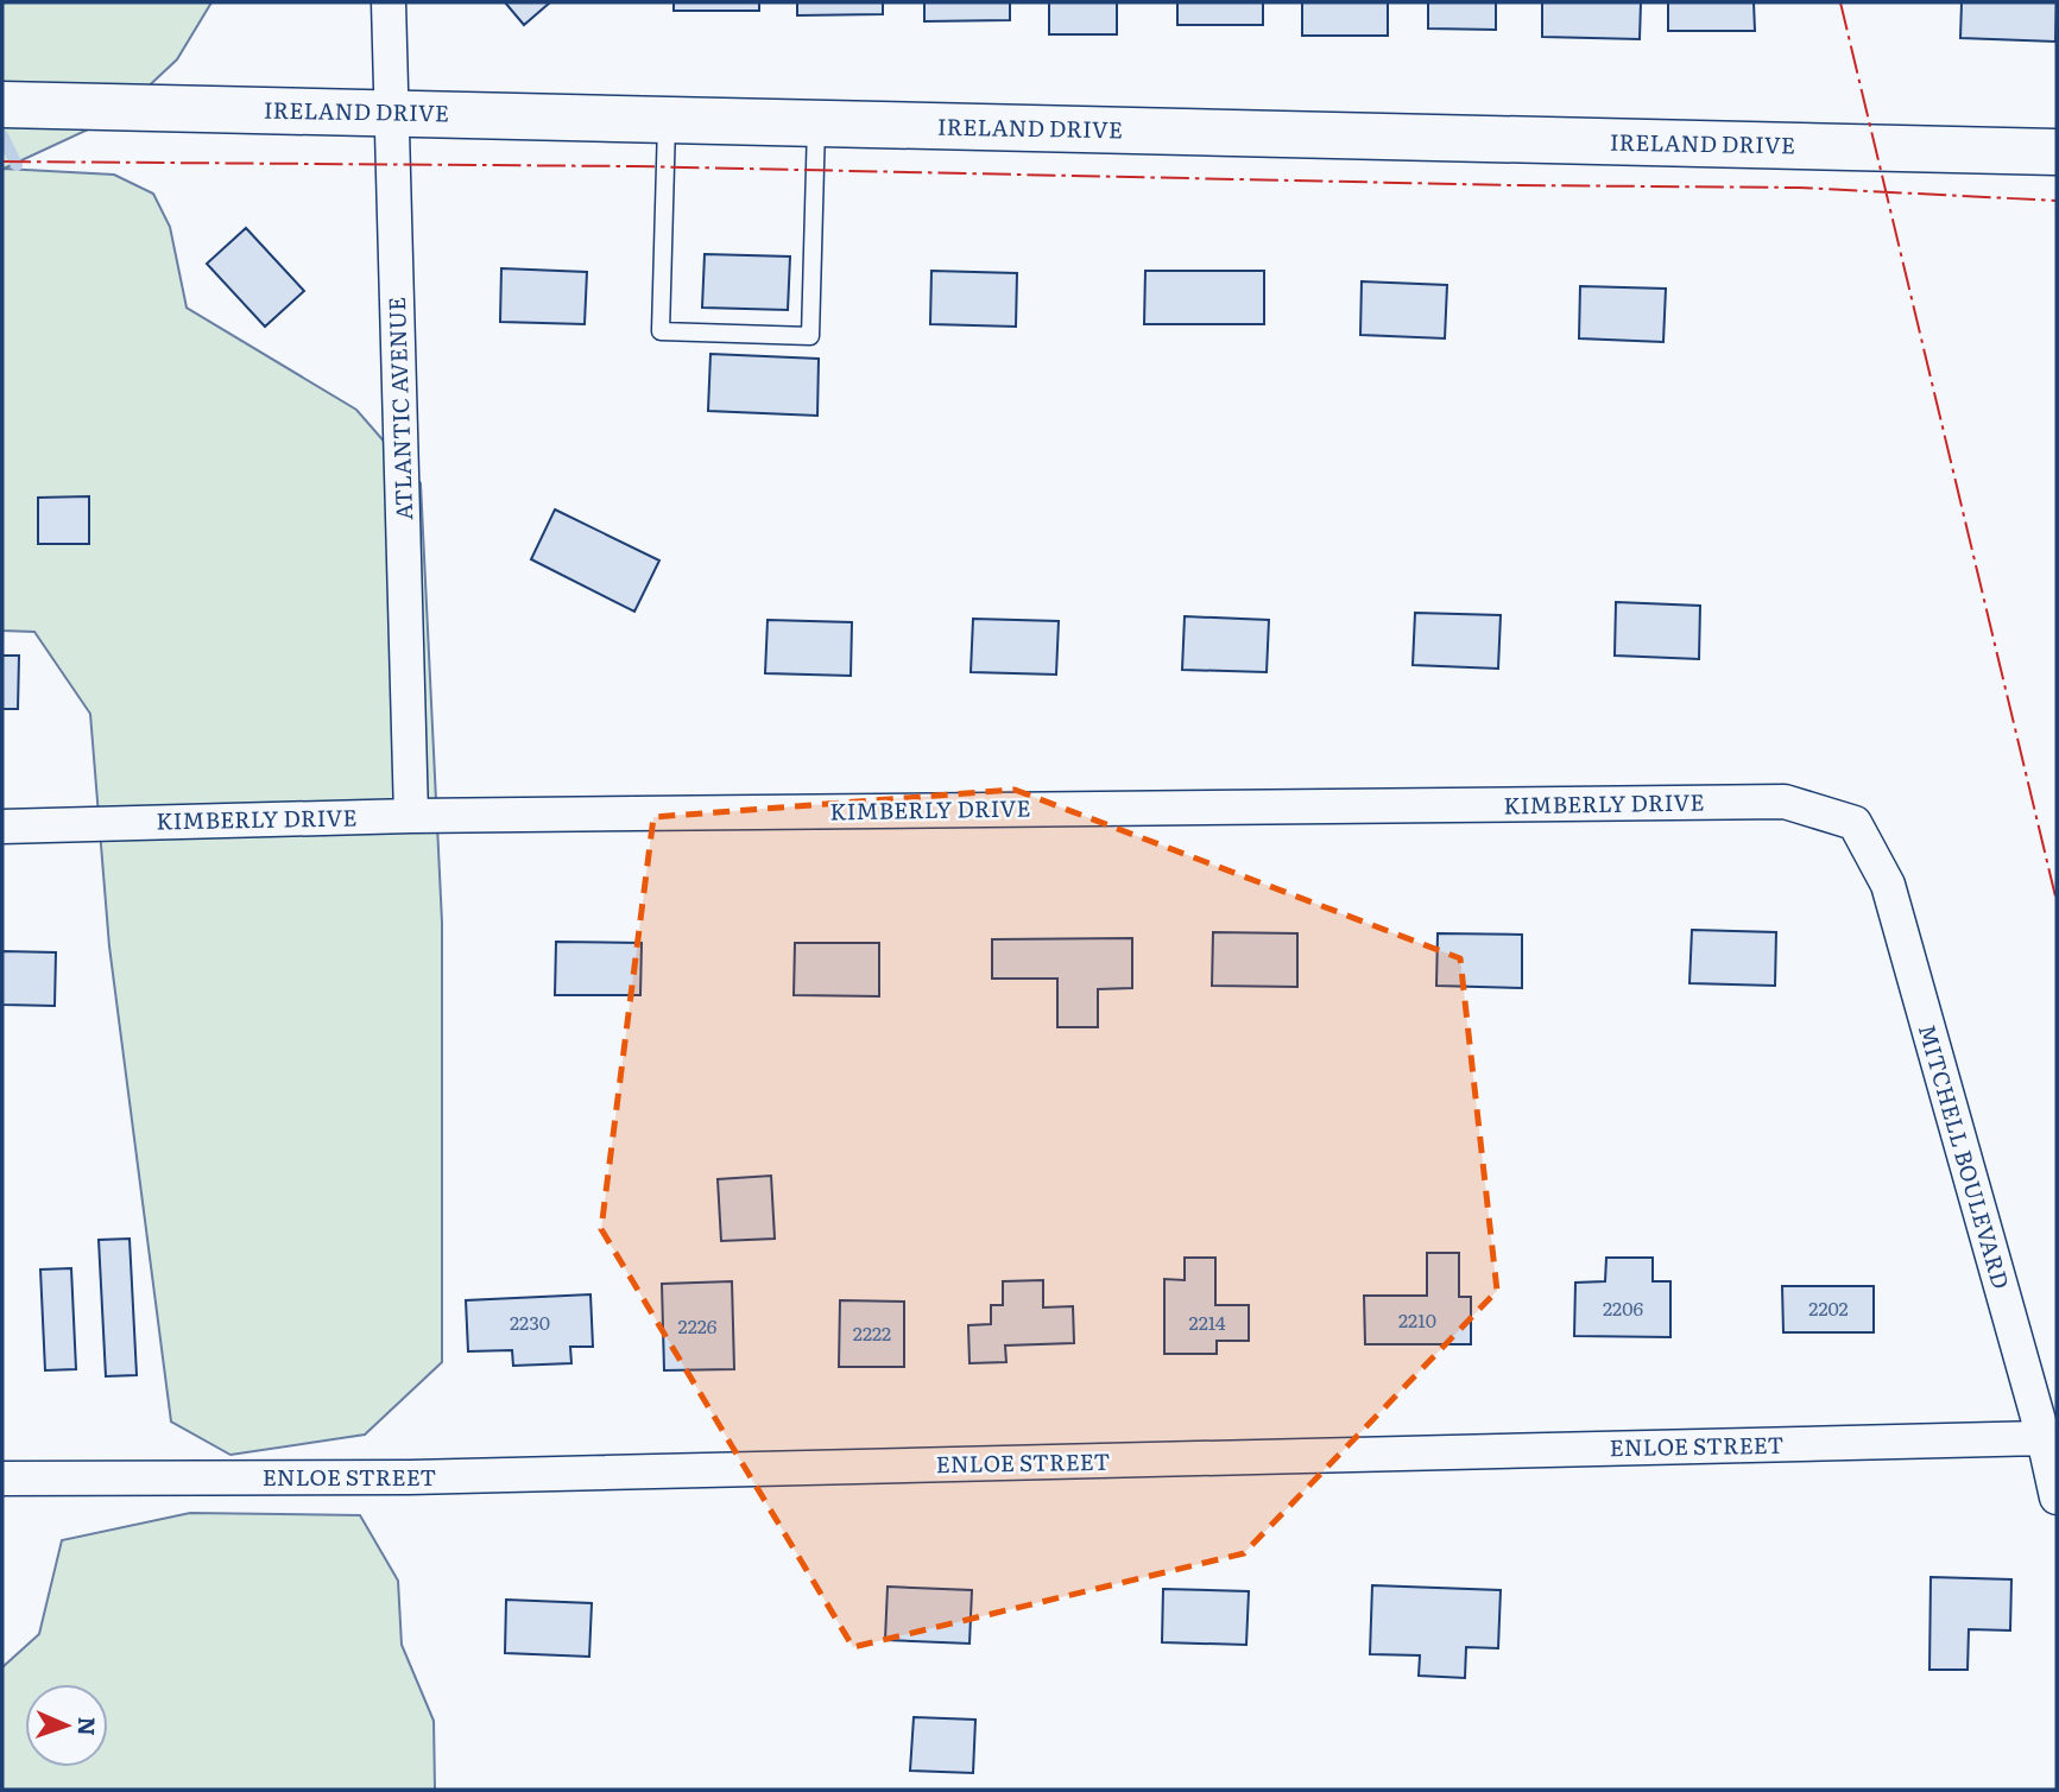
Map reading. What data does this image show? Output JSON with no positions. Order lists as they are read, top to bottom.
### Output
{
  "streets": {
    "main road": ["IRELAND DRIVE"],
    "street": [
      "ATLANTIC AVENUE",
      "KIMBERLY DRIVE",
      "MITCHELL BOULEVARD",
      "ENLOE STREET"
    ]
  },
  "crossings": [
    ["IRELAND DRIVE", "ATLANTIC AVENUE"],
    ["ATLANTIC AVENUE", "KIMBERLY DRIVE"],
    ["KIMBERLY DRIVE", "MITCHELL BOULEVARD"],
    ["MITCHELL BOULEVARD", "ENLOE STREET"]
  ],
  "house_numbers": [
    "2206",
    "2202",
    "2210",
    "2230",
    "2214",
    "2226",
    "2222"
  ],
  "north": "right"
}
